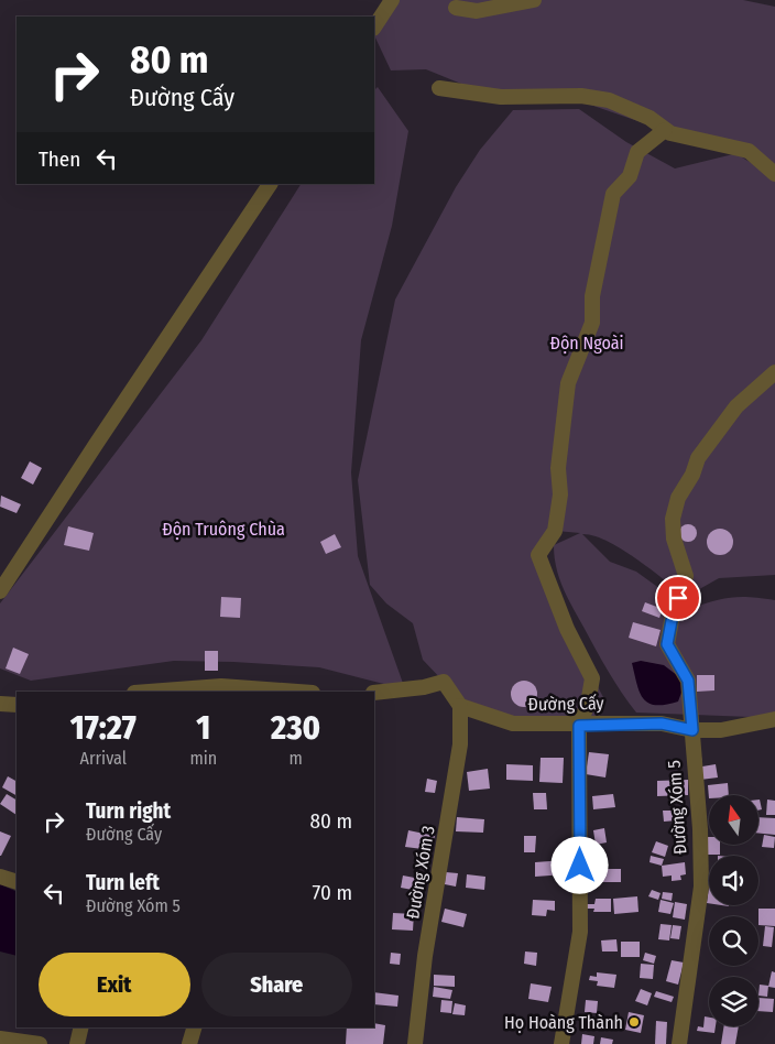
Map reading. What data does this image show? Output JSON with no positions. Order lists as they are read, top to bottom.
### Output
{
  "streets": {
    "street": ["Đường Cấy", "Đường Xóm 5", "Đường Xóm 3"]
  },
  "crossings": [
    ["Đường Cấy", "Đường Xóm 5"],
    ["Đường Cấy", "Đường Xóm 3"]
  ],
  "parks": ["Độn Ngoài", "Độn Truông Chùa"],
  "places": ["Họ Hoàng Thành"],
  "north": "top",
  "page": {
    "turn": ["80 m", "Đường Cấy"],
    "then": "Then",
    "eta": [
      "17:27",
      "Arrival",
      "1",
      "min",
      "230",
      "m"
    ],
    "list": [
      {
        "name": "Turn right",
        "note": "Đường Cấy",
        "value": "80 m"
      },
      {
        "name": "Turn left",
        "note": "Đường Xóm 5",
        "value": "70 m"
      }
    ],
    "buttons": ["Exit", "Share"]
  }
}
